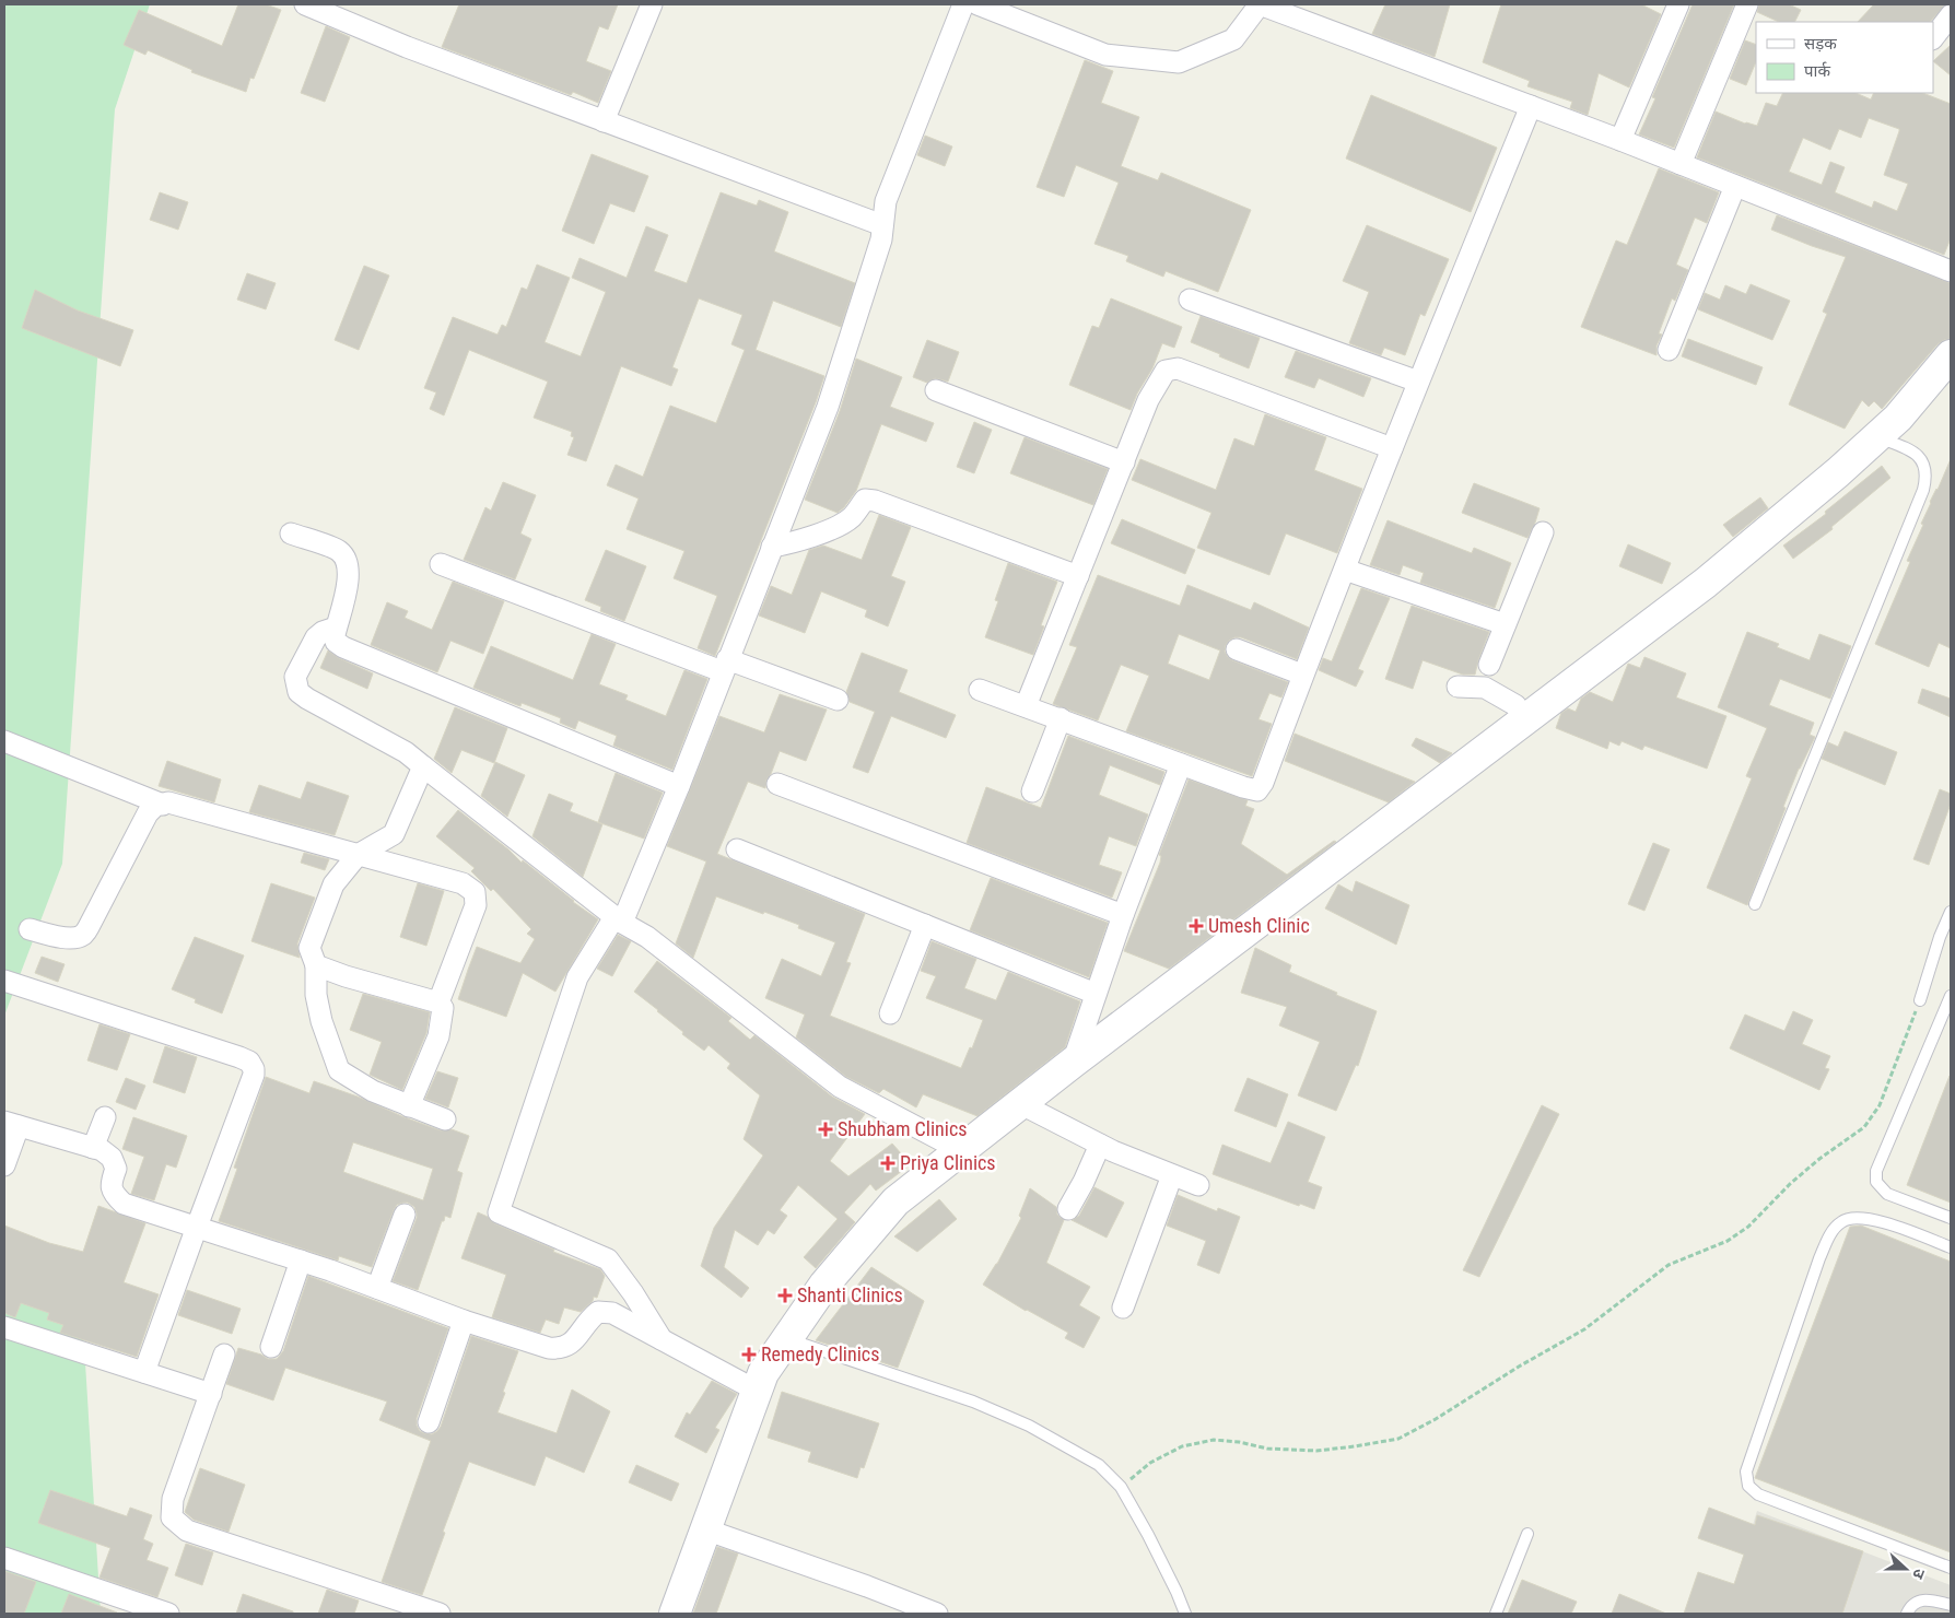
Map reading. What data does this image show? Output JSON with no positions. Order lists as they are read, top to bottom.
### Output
{
  "places": {
    "health": [
      "Umesh Clinic",
      "Shubham Clinics",
      "Priya Clinics",
      "Shanti Clinics",
      "Remedy Clinics"
    ]
  },
  "legend": ["सड़क", "पार्क"],
  "north": "right"
}
